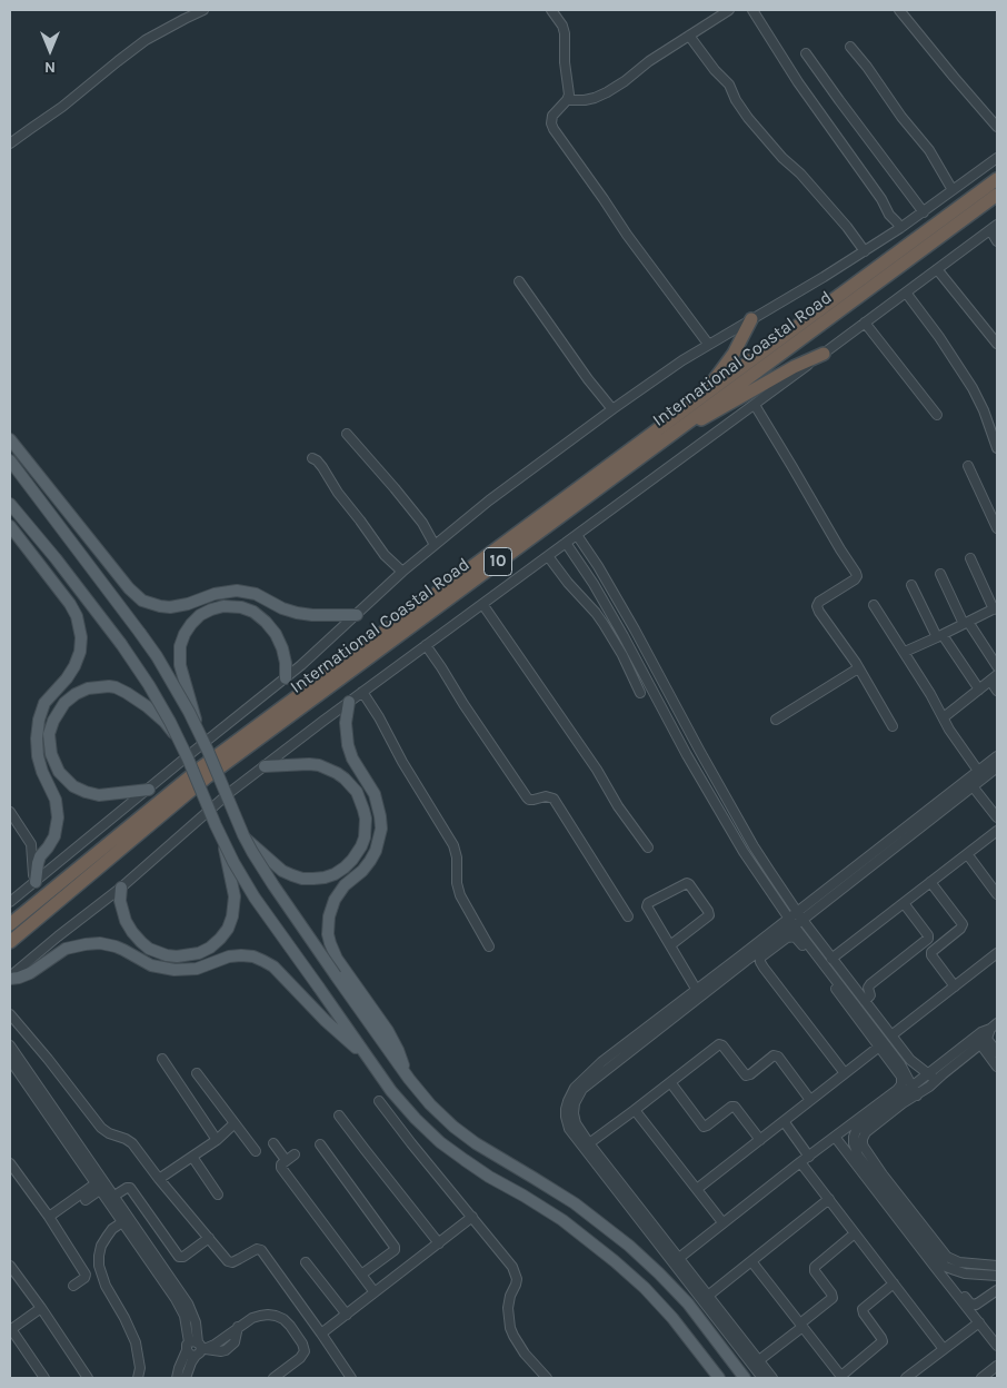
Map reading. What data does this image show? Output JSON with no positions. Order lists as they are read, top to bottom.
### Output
{
  "streets": {
    "highway": ["International Coastal Road", "10"]
  },
  "north": "bottom"
}
